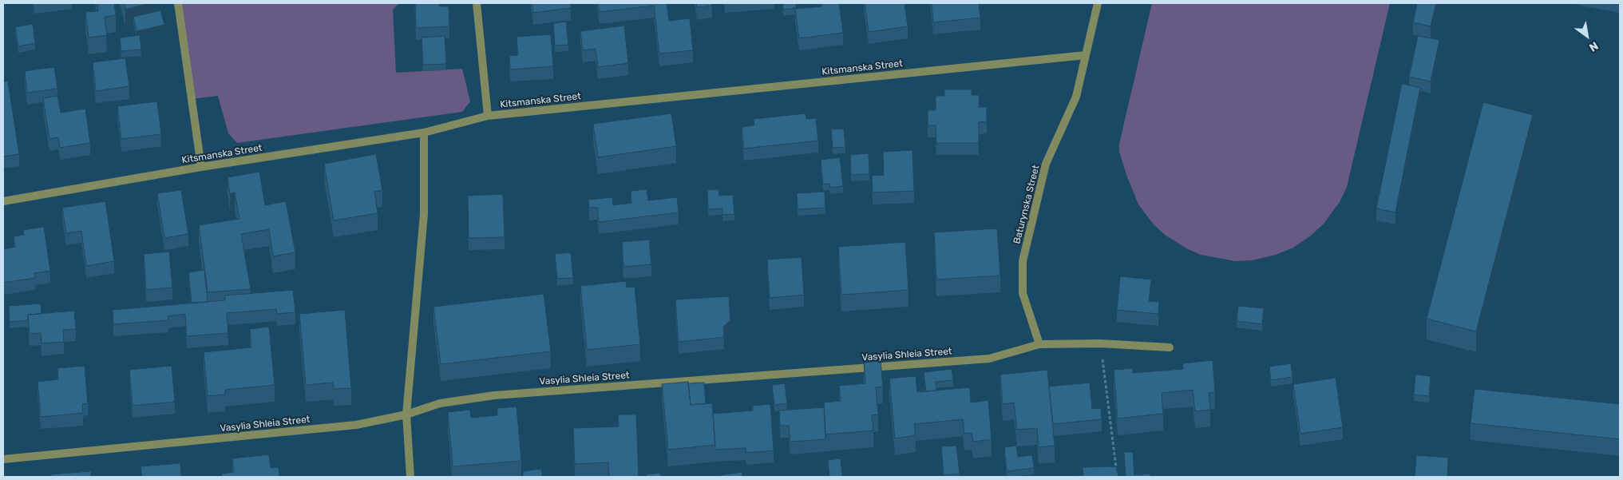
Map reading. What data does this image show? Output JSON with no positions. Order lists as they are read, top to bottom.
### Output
{
  "streets": {
    "street": ["Kitsmanska Street", "Baturynska Street", "Vasylia Shleia Street"]
  },
  "crossings": [
    ["Kitsmanska Street", "Baturynska Street"],
    ["Baturynska Street", "Vasylia Shleia Street"]
  ],
  "north": "bottom right"
}
